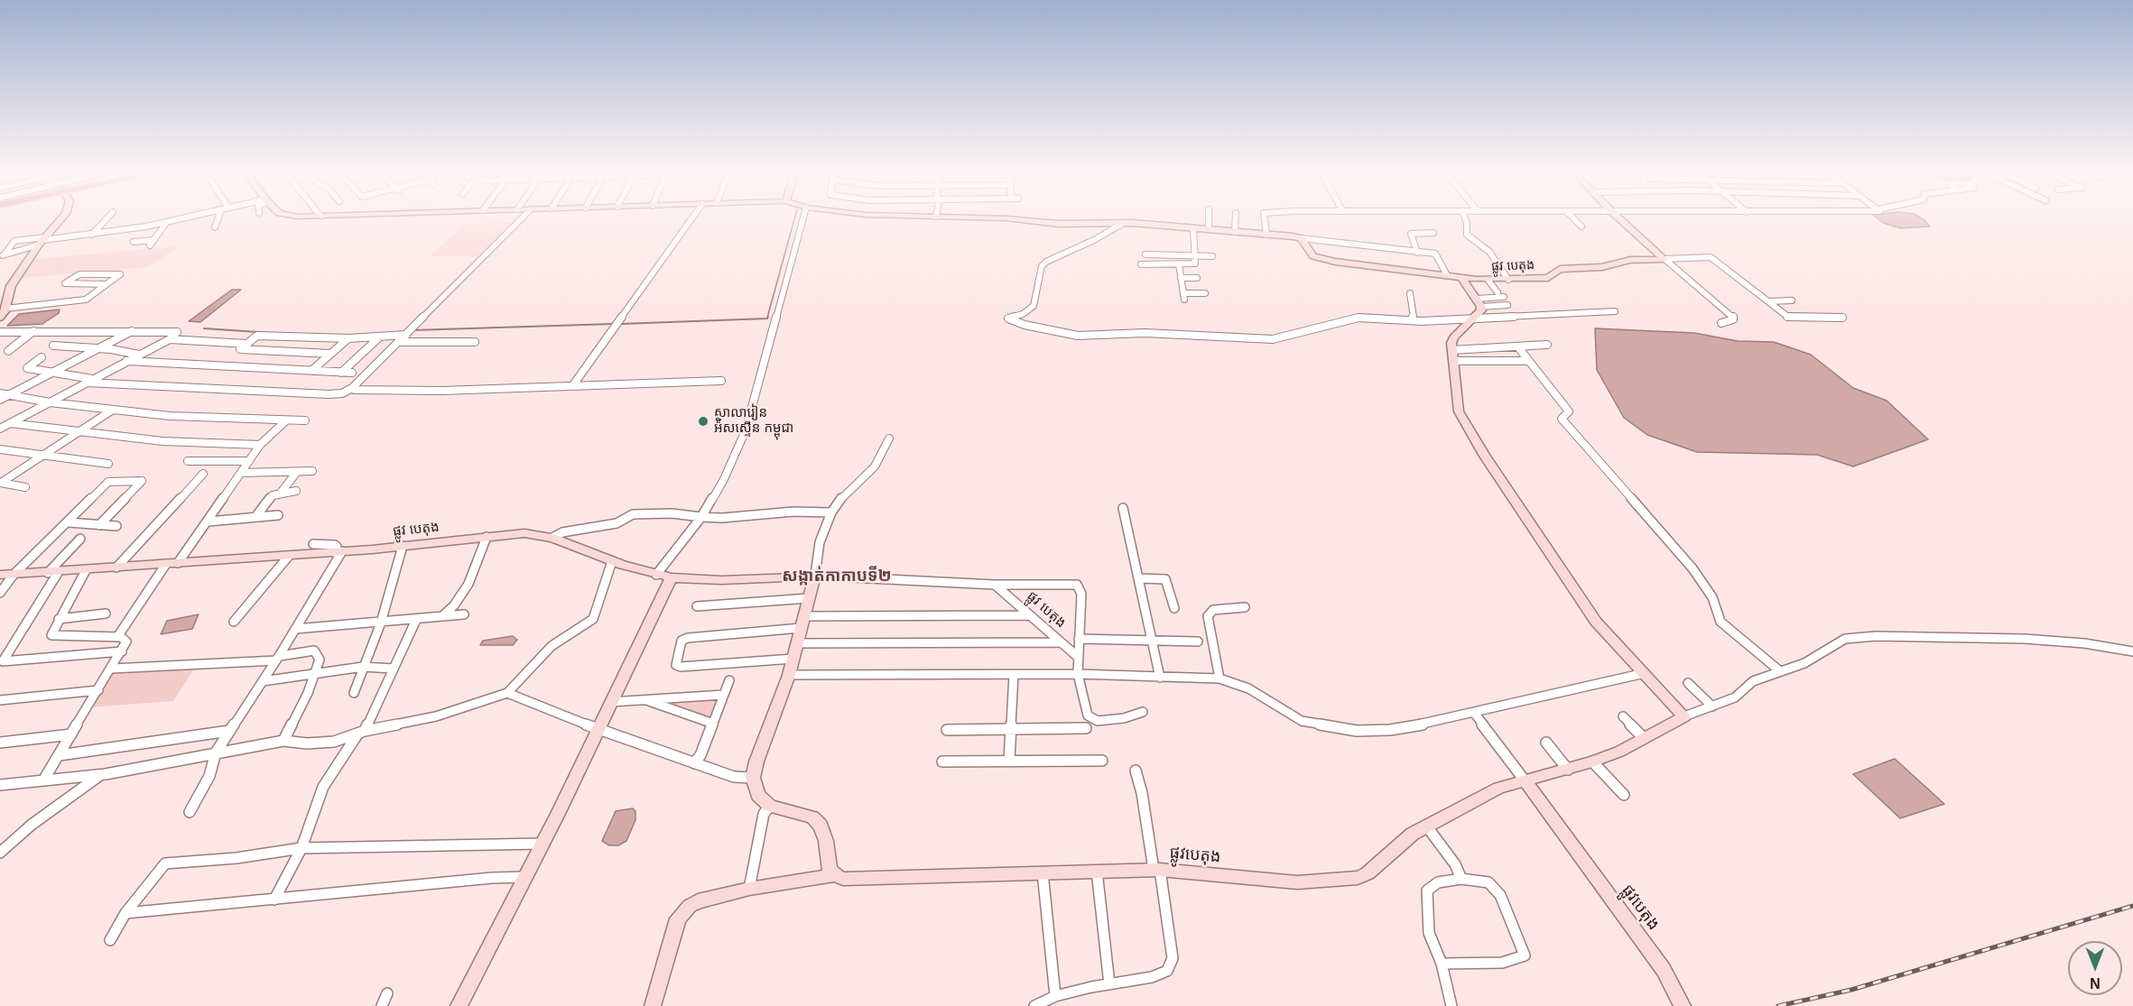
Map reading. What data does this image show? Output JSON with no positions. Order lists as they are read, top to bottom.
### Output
{
  "streets": {
    "street": ["ផ្លូវ បេតុង", "ផ្លូវបេតុង"]
  },
  "districts": ["សង្កាត់កាកាបទី២"],
  "places": ["សាលារៀន អ៉ិសស្ទើន កម្ពុជា"],
  "north": "bottom"
}
